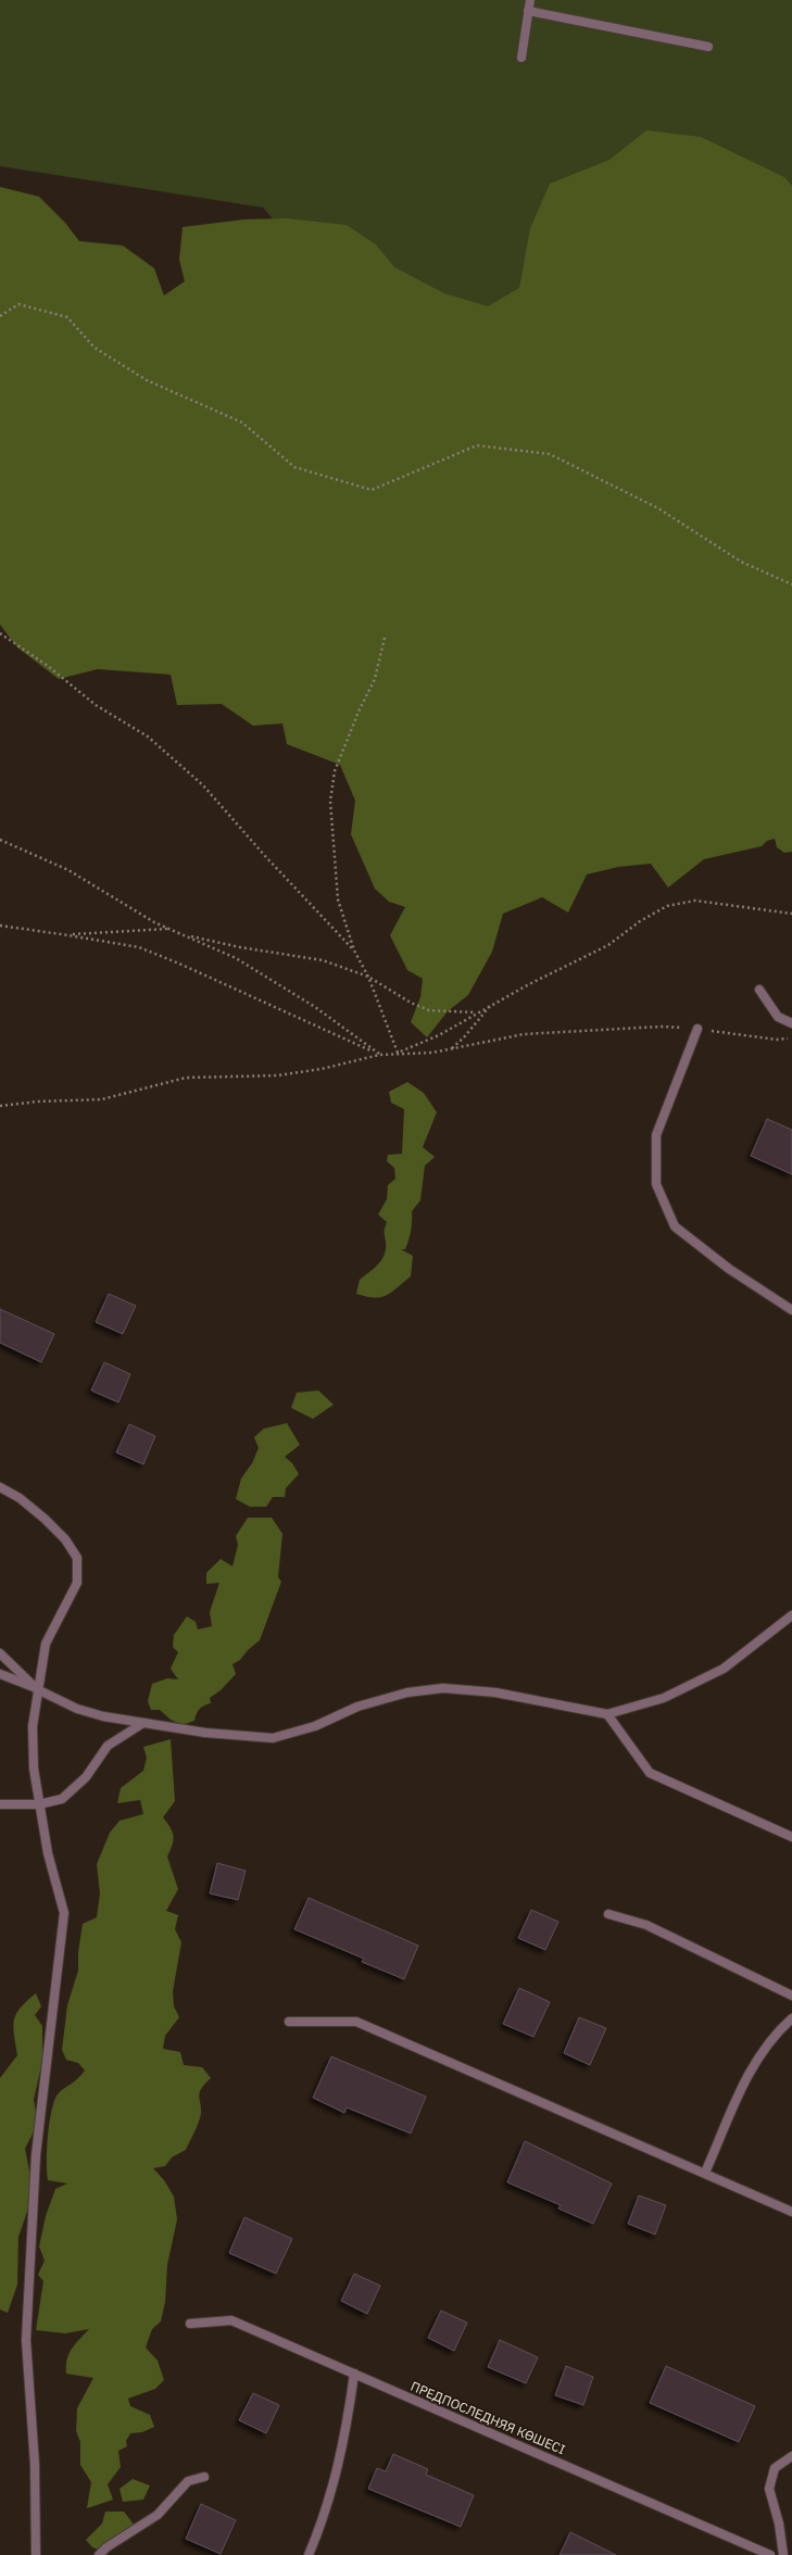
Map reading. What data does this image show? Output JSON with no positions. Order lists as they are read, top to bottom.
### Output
{
  "streets": {
    "street": ["ПРЕДПОСЛЕДНЯЯ КӨШЕСІ"]
  }
}
